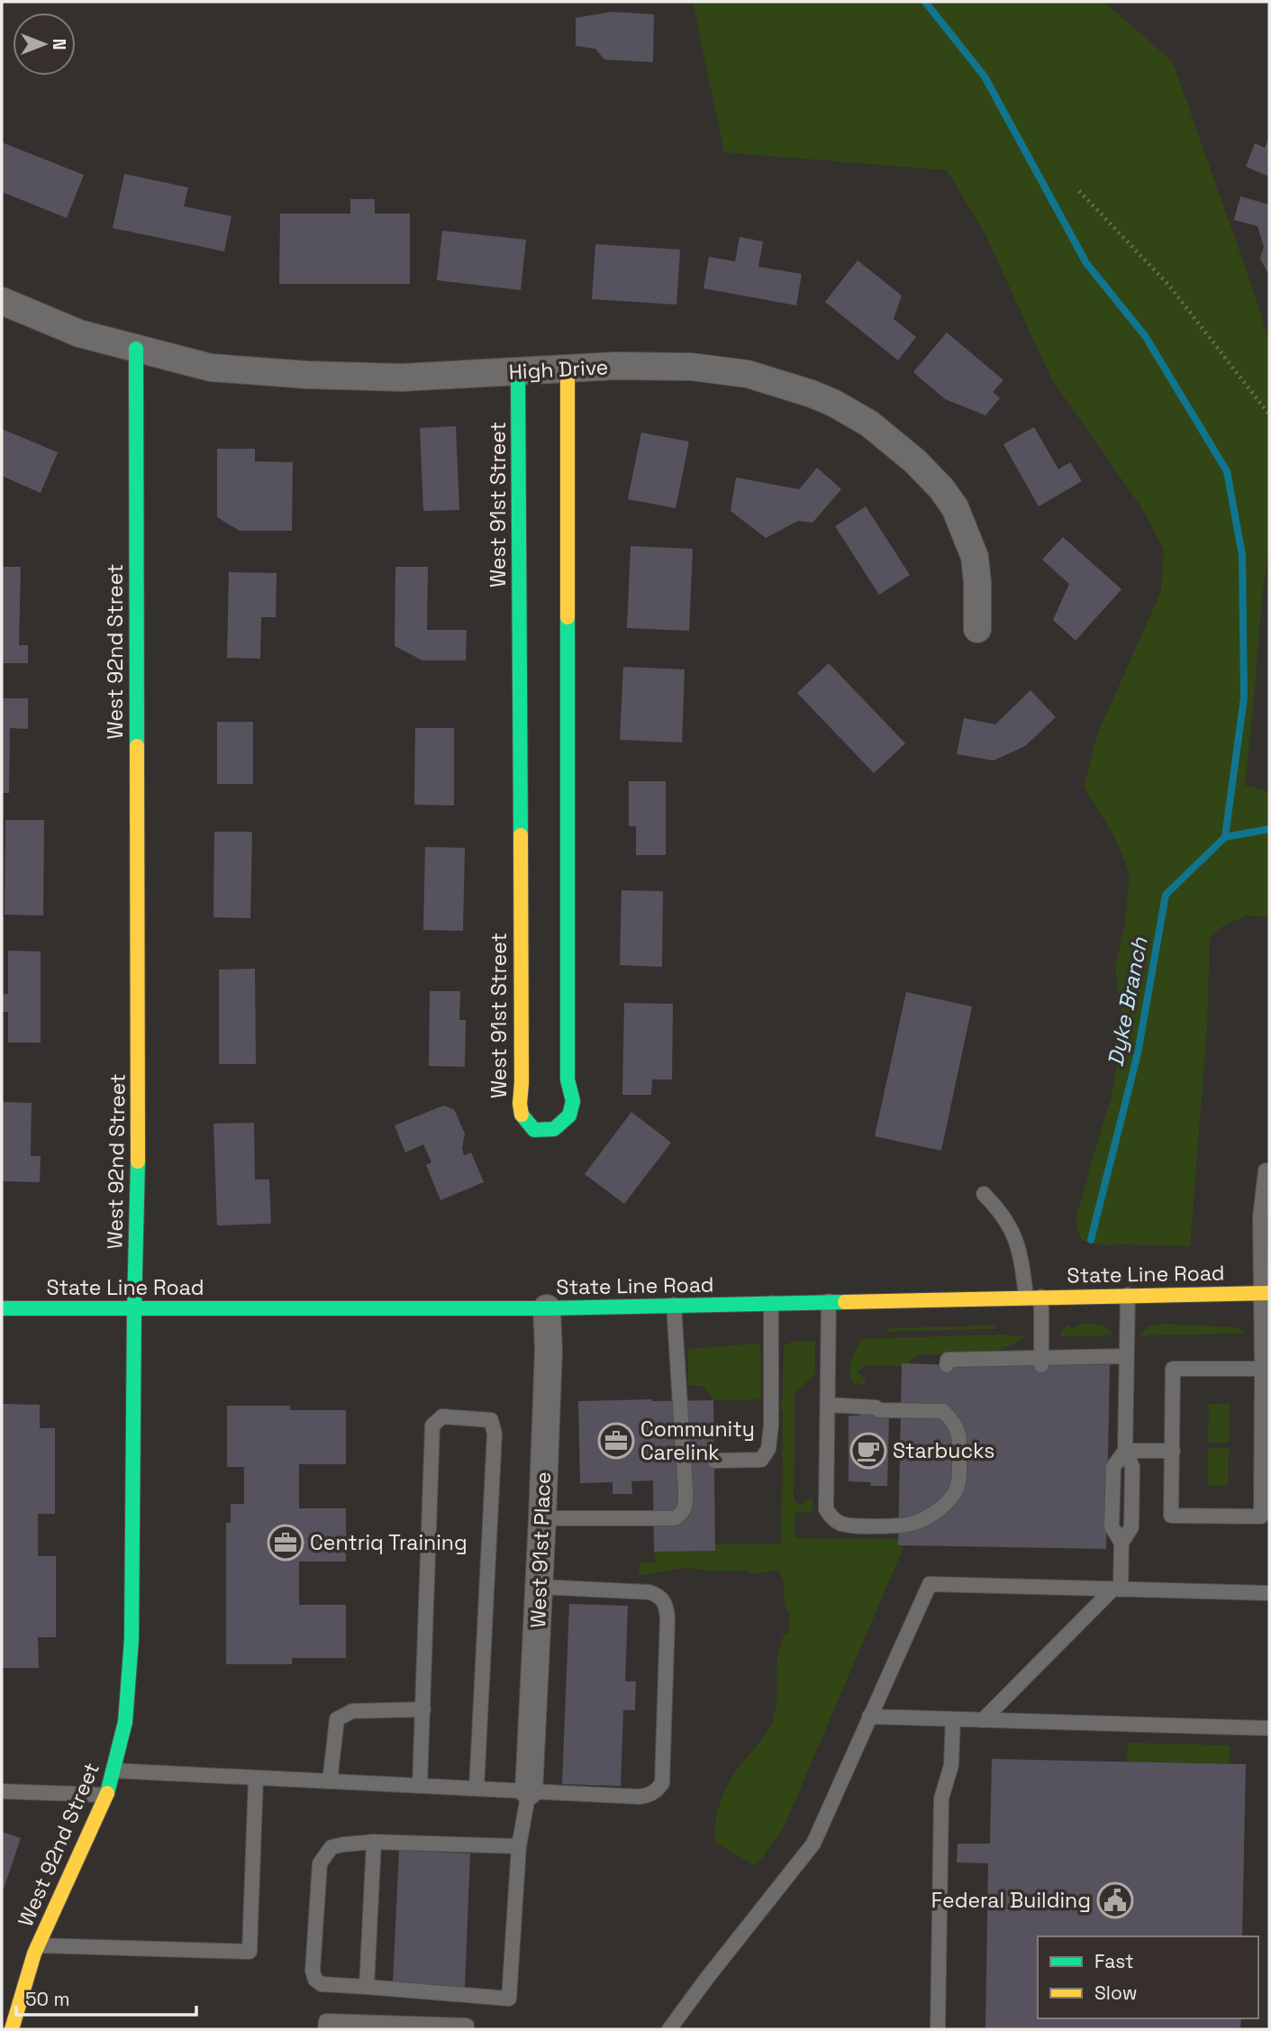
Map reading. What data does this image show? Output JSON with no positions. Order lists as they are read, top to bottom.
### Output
{
  "streets": {
    "street": [
      "High Drive",
      "West 91st Street",
      "West 92nd Street",
      "State Line Road",
      "West 91st Place"
    ]
  },
  "crossings": [
    ["High Drive", "West 91st Street"],
    ["High Drive", "West 92nd Street"],
    ["West 92nd Street", "State Line Road"],
    ["State Line Road", "West 91st Place"]
  ],
  "water": ["Dyke Branch"],
  "places": {
    "office": ["Community Carelink", "Centriq Training"],
    "cafe": ["Starbucks"],
    "public building": ["Federal Building"]
  },
  "legend": ["Fast", "Slow"],
  "scale_bar": "50 m",
  "north": "right"
}
